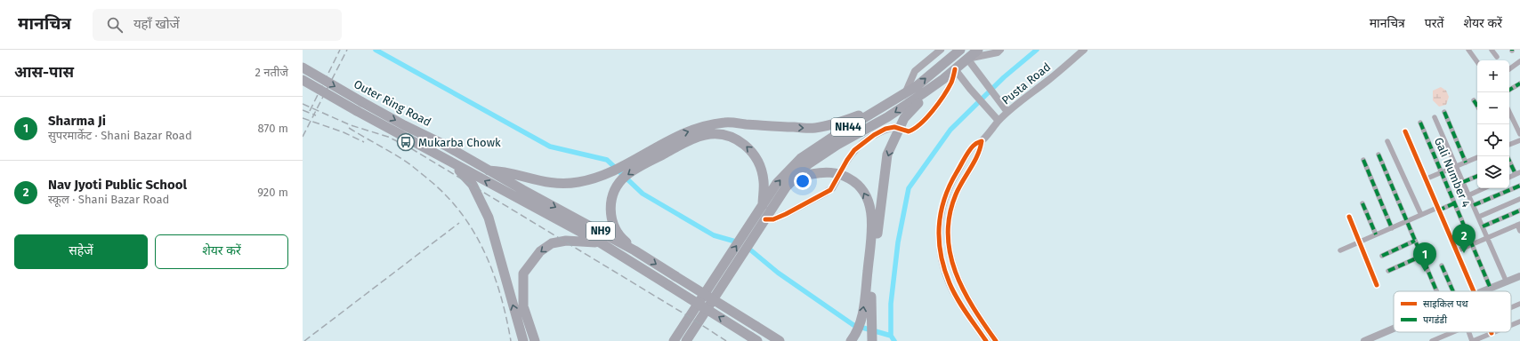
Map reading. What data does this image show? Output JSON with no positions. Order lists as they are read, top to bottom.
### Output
{
  "streets": {
    "highway": ["Outer Ring Road", "NH44", "NH9"],
    "main road": ["Pusta Road"],
    "street": ["Gali Number 4"]
  },
  "crossings": [
    ["Outer Ring Road", "NH9"]
  ],
  "places": {
    "bus stop": ["Mukarba Chowk"]
  },
  "legend": ["साइकिल पथ", "पगडंडी"],
  "page": {
    "header": "मानचित्र",
    "search": "यहाँ खोजें",
    "nav": ["मानचित्र", "परतें", "शेयर करें"],
    "heading": ["आस-पास", "2 नतीजे"],
    "map_buttons": ["+", "−"],
    "list": [
      {
        "mark": "1",
        "name": "Sharma Ji",
        "note": "सुपरमार्केट · Shani Bazar Road",
        "value": "870 m"
      },
      {
        "mark": "2",
        "name": "Nav Jyoti Public School",
        "note": "स्कूल · Shani Bazar Road",
        "value": "920 m"
      }
    ],
    "buttons": ["सहेजें", "शेयर करें"],
    "pins": ["2", "1"]
  }
}
